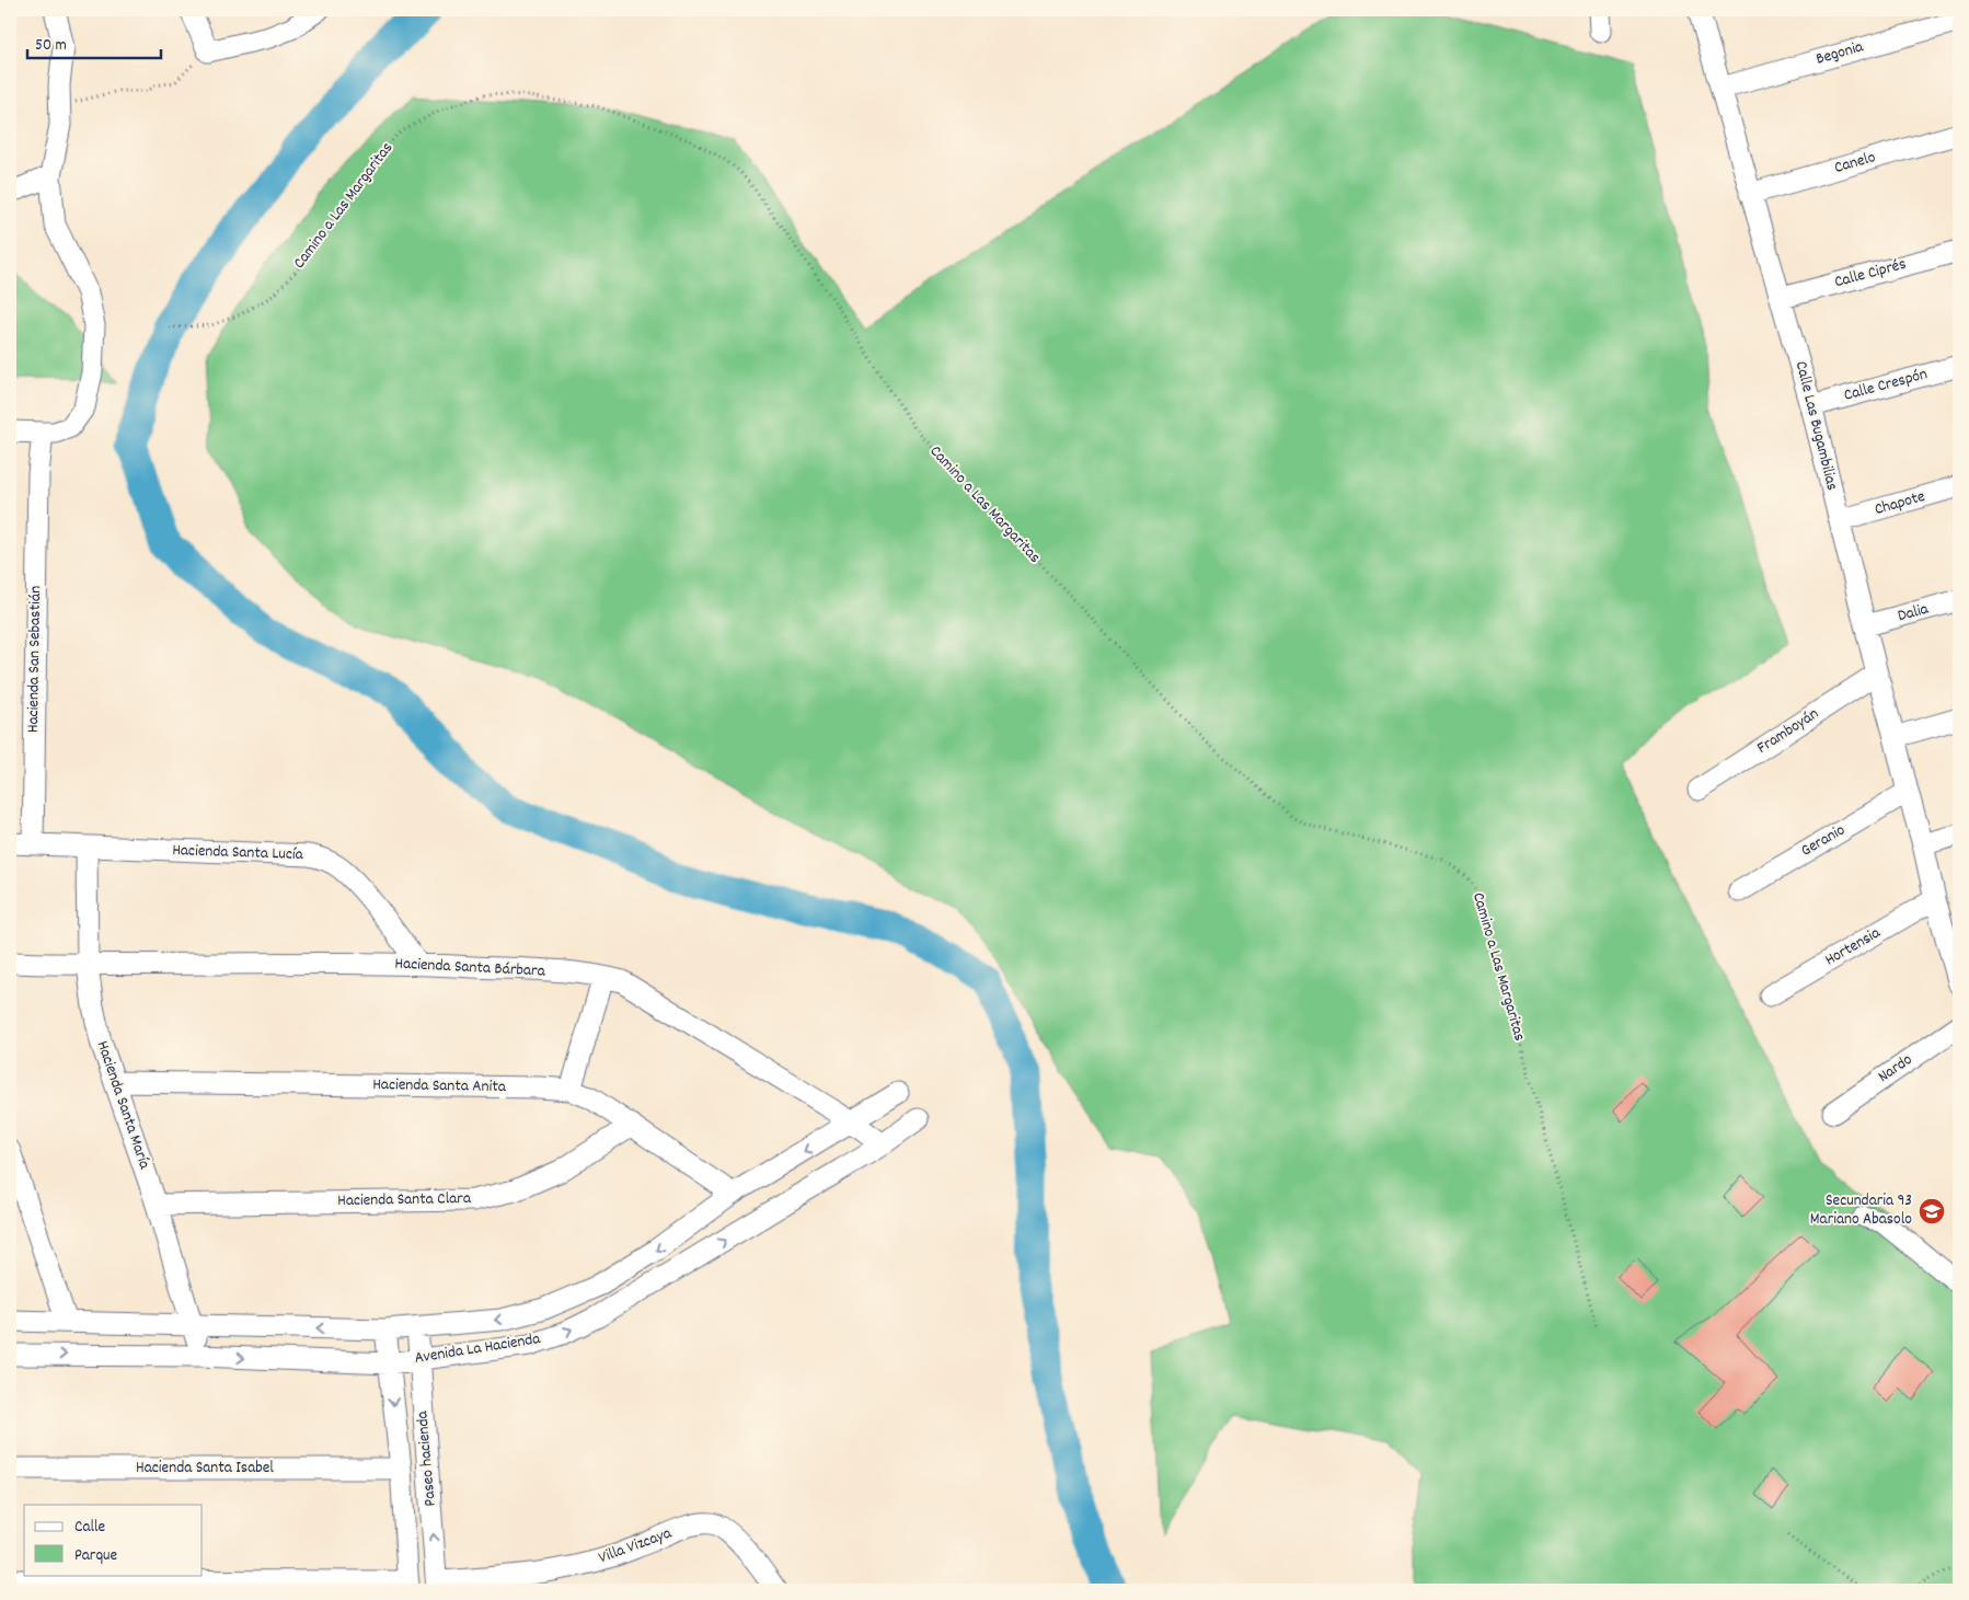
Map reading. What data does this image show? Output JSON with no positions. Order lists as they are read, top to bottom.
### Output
{
  "streets": {
    "street": [
      "Begonia",
      "Canelo",
      "Calle Ciprés",
      "Calle Crespón",
      "Calle Las Bugambilias",
      "Chapote",
      "Dalia",
      "Hacienda San Sebastián",
      "Framboyán",
      "Geranio",
      "Hacienda Santa Lucía",
      "Hortensia",
      "Hacienda Santa Bárbara",
      "Nardo",
      "Hacienda Santa Anita",
      "Hacienda Santa María",
      "Hacienda Santa Clara",
      "Avenida La Hacienda",
      "Paseo hacienda",
      "Hacienda Santa Isabel",
      "Villa Vizcaya"
    ],
    "path": ["Camino a Las Margaritas"]
  },
  "crossings": [
    ["Begonia", "Calle Las Bugambilias"],
    ["Canelo", "Calle Las Bugambilias"],
    ["Calle Ciprés", "Calle Las Bugambilias"],
    ["Calle Crespón", "Calle Las Bugambilias"],
    ["Calle Las Bugambilias", "Chapote"],
    ["Calle Las Bugambilias", "Dalia"],
    ["Calle Las Bugambilias", "Framboyán"],
    ["Calle Las Bugambilias", "Geranio"],
    ["Calle Las Bugambilias", "Hortensia"],
    ["Hacienda San Sebastián", "Hacienda Santa Lucía"],
    ["Hacienda Santa Lucía", "Hacienda Santa Bárbara"],
    ["Hacienda Santa Lucía", "Hacienda Santa María"],
    ["Hacienda Santa Bárbara", "Hacienda Santa María"],
    ["Hacienda Santa Bárbara", "Avenida La Hacienda"],
    ["Hacienda Santa Anita", "Hacienda Santa María"],
    ["Hacienda Santa Anita", "Hacienda Santa Clara"],
    ["Hacienda Santa Anita", "Avenida La Hacienda"],
    ["Hacienda Santa María", "Hacienda Santa Clara"],
    ["Hacienda Santa María", "Avenida La Hacienda"],
    ["Avenida La Hacienda", "Paseo hacienda"],
    ["Paseo hacienda", "Hacienda Santa Isabel"],
    ["Paseo hacienda", "Villa Vizcaya"]
  ],
  "places": {
    "school or university": ["Secundaria 93 Mariano Abasolo"]
  },
  "legend": ["Calle", "Parque"],
  "scale_bar": "50 m"
}
